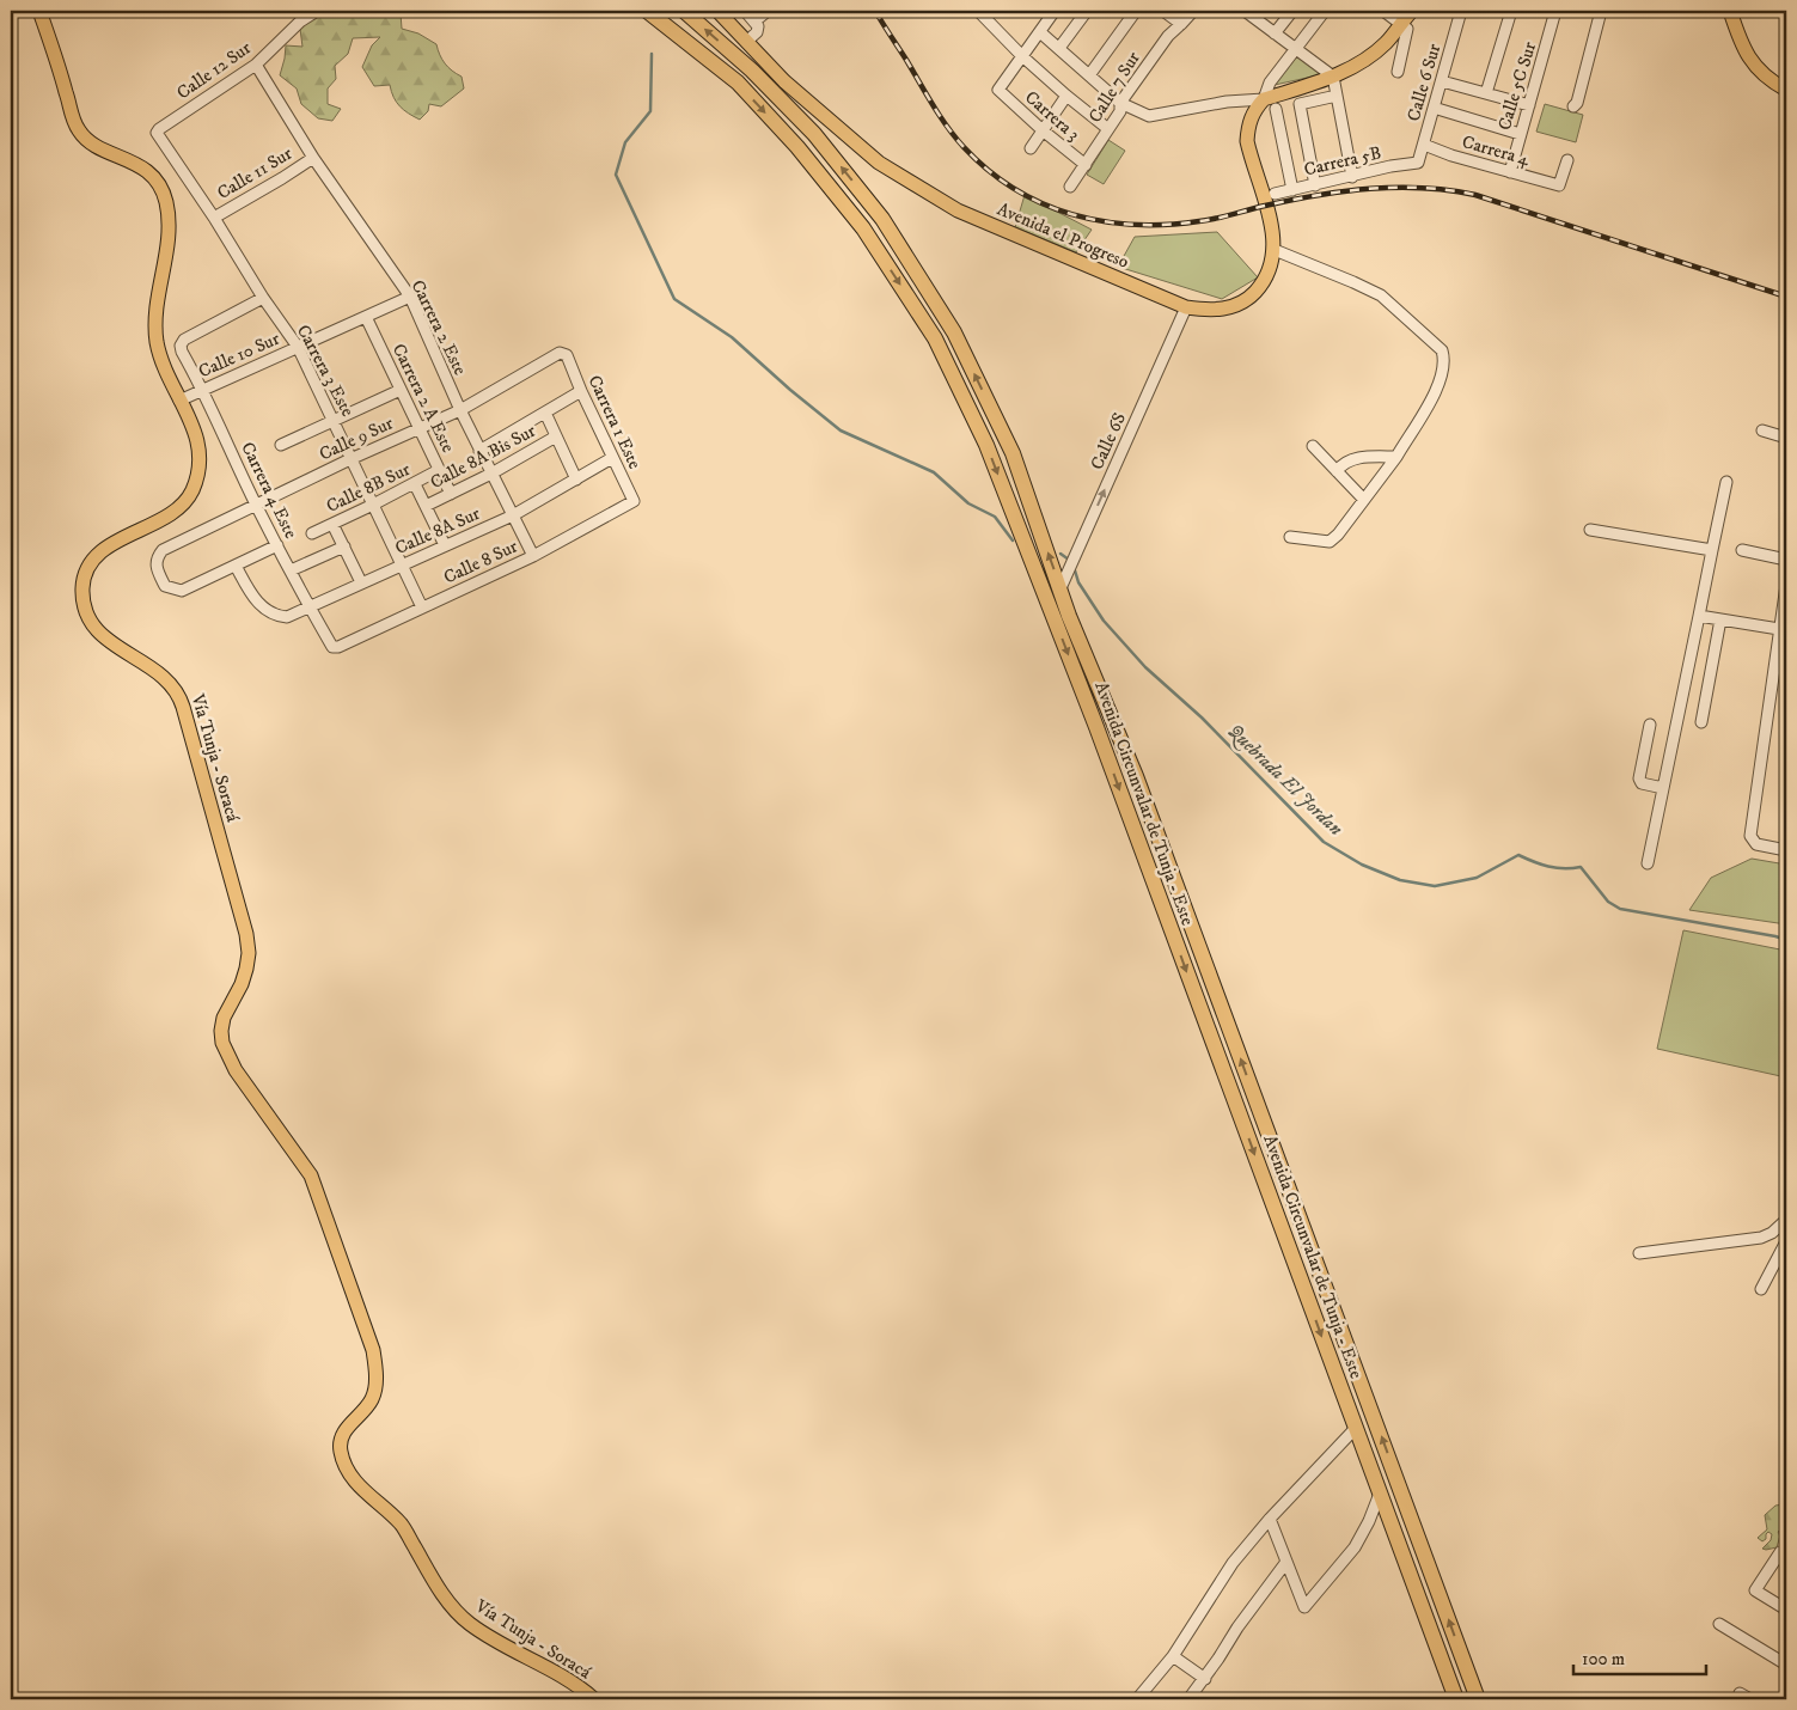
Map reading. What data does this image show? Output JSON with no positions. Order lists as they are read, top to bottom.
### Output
{
  "streets": {
    "highway": ["Avenida Circunvalar de Tunja - Este"],
    "main road": ["Avenida el Progreso", "Vía Tunja - Soracá"],
    "street": [
      "Calle 12 Sur",
      "Calle 6 Sur",
      "Calle 5C Sur",
      "Calle 7 Sur",
      "Carrera 3",
      "Carrera 4",
      "Carrera 5B",
      "Calle 11 Sur",
      "Carrera 2 Este",
      "Calle 10 Sur",
      "Carrera 3 Este",
      "Carrera 2 A Este",
      "Carrera 1 Este",
      "Calle 9 Sur",
      "Calle 6S",
      "Calle 8A Bis Sur",
      "Calle 8B Sur",
      "Carrera 4 Este",
      "Calle 8A Sur",
      "Calle 8 Sur"
    ]
  },
  "crossings": [
    ["Calle 12 Sur", "Carrera 2 Este"],
    ["Calle 12 Sur", "Carrera 3 Este"],
    ["Calle 6 Sur", "Carrera 4"],
    ["Calle 6 Sur", "Carrera 5B"],
    ["Calle 5C Sur", "Carrera 4"],
    ["Calle 7 Sur", "Carrera 3"],
    ["Calle 11 Sur", "Carrera 2 Este"],
    ["Calle 11 Sur", "Carrera 3 Este"],
    ["Avenida el Progreso", "Calle 6S"],
    ["Carrera 2 Este", "Calle 10 Sur"],
    ["Carrera 2 Este", "Calle 9 Sur"],
    ["Carrera 2 Este", "Calle 8A Bis Sur"],
    ["Carrera 2 Este", "Calle 8A Sur"],
    ["Carrera 2 Este", "Calle 8 Sur"],
    ["Calle 10 Sur", "Carrera 3 Este"],
    ["Calle 10 Sur", "Carrera 2 A Este"],
    ["Calle 10 Sur", "Carrera 4 Este"],
    ["Calle 10 Sur", "Vía Tunja - Soracá"],
    ["Carrera 3 Este", "Calle 9 Sur"],
    ["Carrera 3 Este", "Calle 8B Sur"],
    ["Carrera 3 Este", "Calle 8A Sur"],
    ["Carrera 3 Este", "Calle 8 Sur"],
    ["Carrera 2 A Este", "Calle 9 Sur"],
    ["Carrera 2 A Este", "Calle 8A Bis Sur"],
    ["Carrera 2 A Este", "Calle 8B Sur"],
    ["Carrera 1 Este", "Calle 9 Sur"],
    ["Carrera 1 Este", "Calle 8A Sur"],
    ["Carrera 1 Este", "Calle 8 Sur"],
    ["Calle 9 Sur", "Carrera 4 Este"],
    ["Calle 9 Sur", "Calle 8A Sur"],
    ["Calle 6S", "Avenida Circunvalar de Tunja - Este"],
    ["Carrera 4 Este", "Calle 8A Sur"],
    ["Carrera 4 Este", "Calle 8 Sur"]
  ],
  "one_way": ["Calle 6S"],
  "water": ["Quebrada El Jordan"],
  "scale_bar": "100 m"
}
